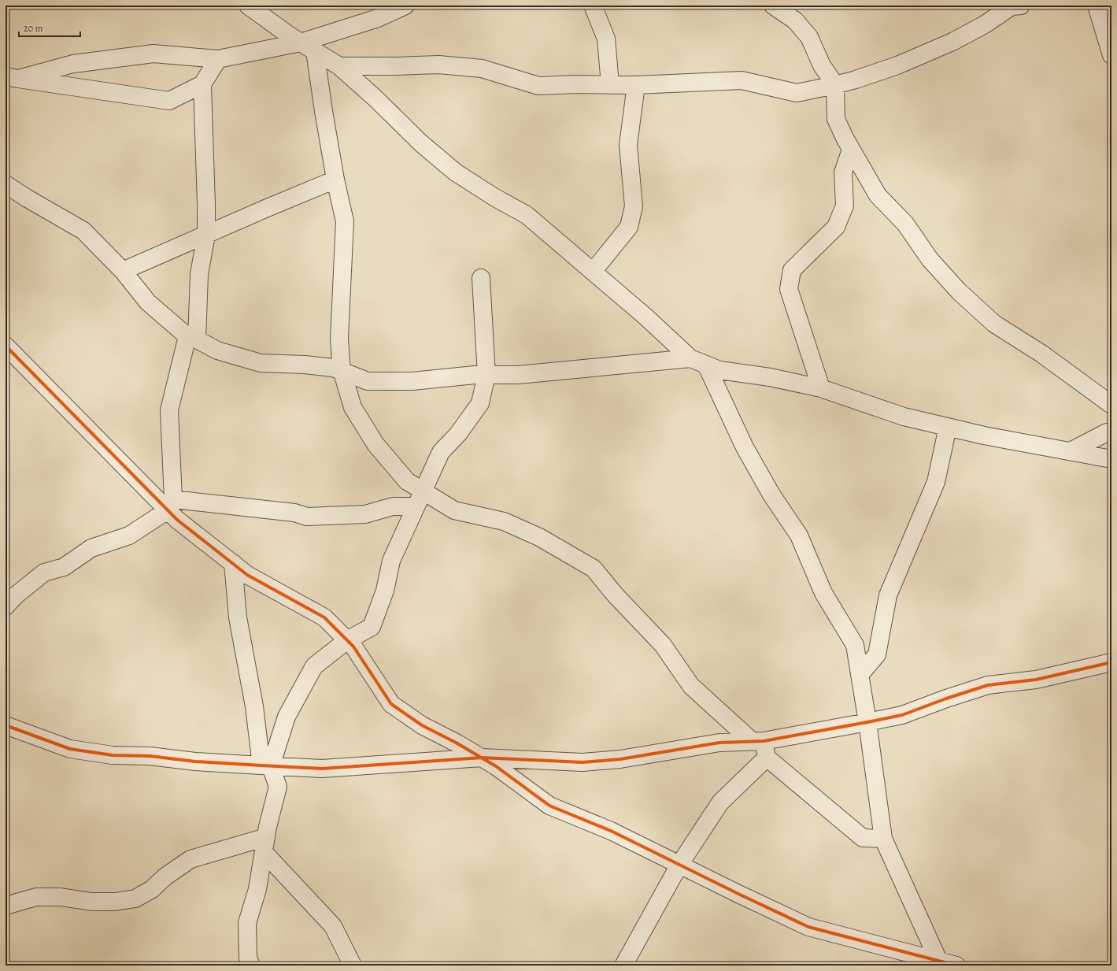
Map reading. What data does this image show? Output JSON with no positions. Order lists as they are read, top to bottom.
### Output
{
  "scale_bar": "20 m"
}
